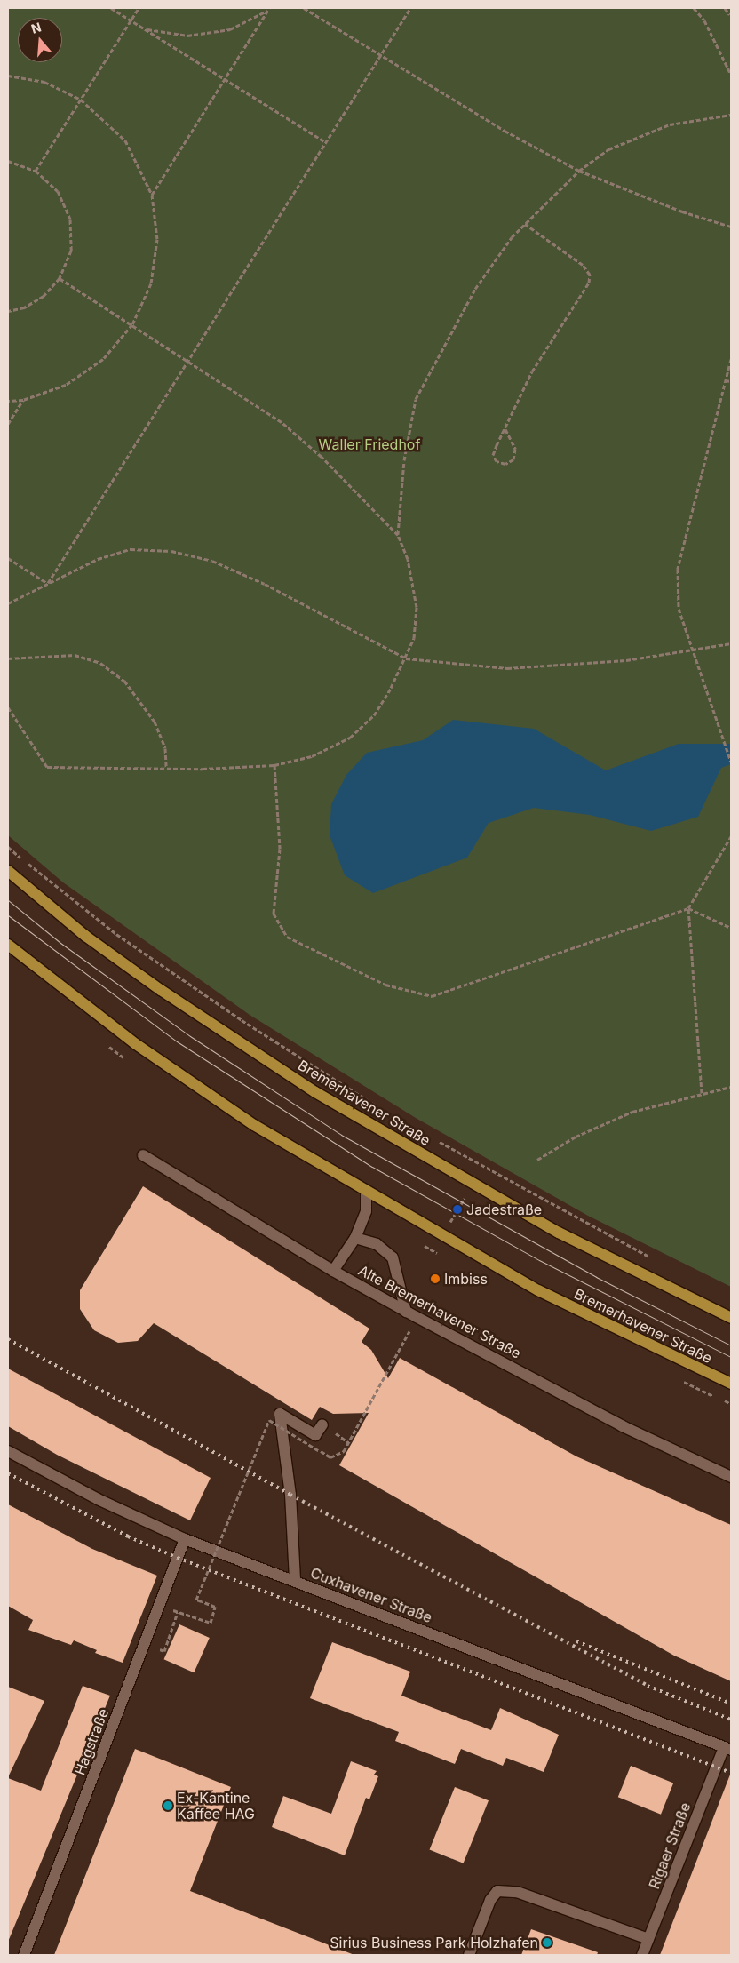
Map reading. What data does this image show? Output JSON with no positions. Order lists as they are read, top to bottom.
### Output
{
  "streets": {
    "main road": ["Bremerhavener Straße"],
    "street": [
      "Alte Bremerhavener Straße",
      "Cuxhavener Straße",
      "Hagstraße",
      "Rigaer Straße"
    ]
  },
  "crossings": [
    ["Cuxhavener Straße", "Hagstraße"],
    ["Cuxhavener Straße", "Rigaer Straße"]
  ],
  "parks": ["Waller Friedhof"],
  "places": [
    "Jadestraße",
    "Imbiss",
    "Ex-Kantine Kaffee HAG",
    "Sirius Business Park Holzhafen"
  ],
  "north": "top"
}
